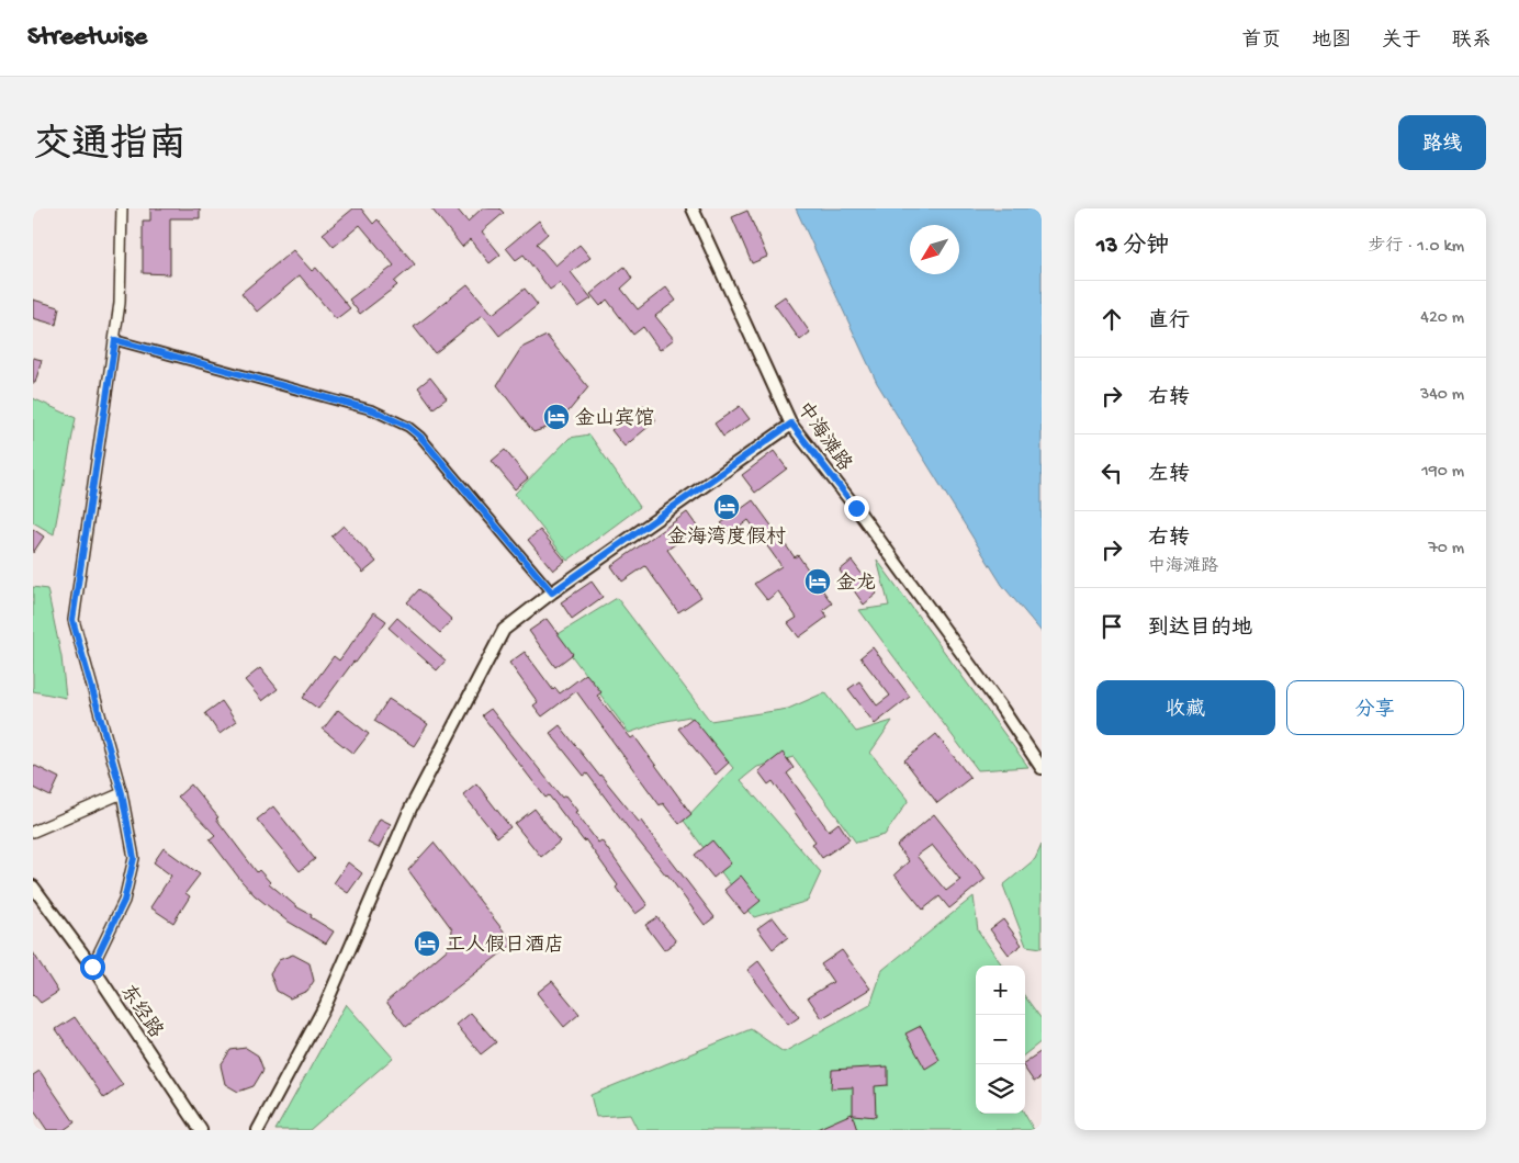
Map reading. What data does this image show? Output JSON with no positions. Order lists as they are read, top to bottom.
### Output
{
  "streets": {
    "main road": ["中海滩路", "东经路"]
  },
  "places": {
    "hotel": [
      "金山宾馆",
      "金海湾度假村",
      "金龙",
      "工人假日酒店"
    ]
  },
  "north": "bottom left",
  "page": {
    "header": "Streetwise",
    "nav": [
      "首页",
      "地图",
      "关于",
      "联系"
    ],
    "title": "交通指南",
    "buttons": [
      "路线",
      ["收藏", "分享"]
    ],
    "heading": ["13 分钟", "步行 · 1.0 km"],
    "list": [
      ["直行", "420 m"],
      ["右转", "340 m"],
      ["左转", "190 m"],
      ["右转", "中海滩路", "70 m"],
      "到达目的地"
    ],
    "map_buttons": ["+", "−"]
  }
}
